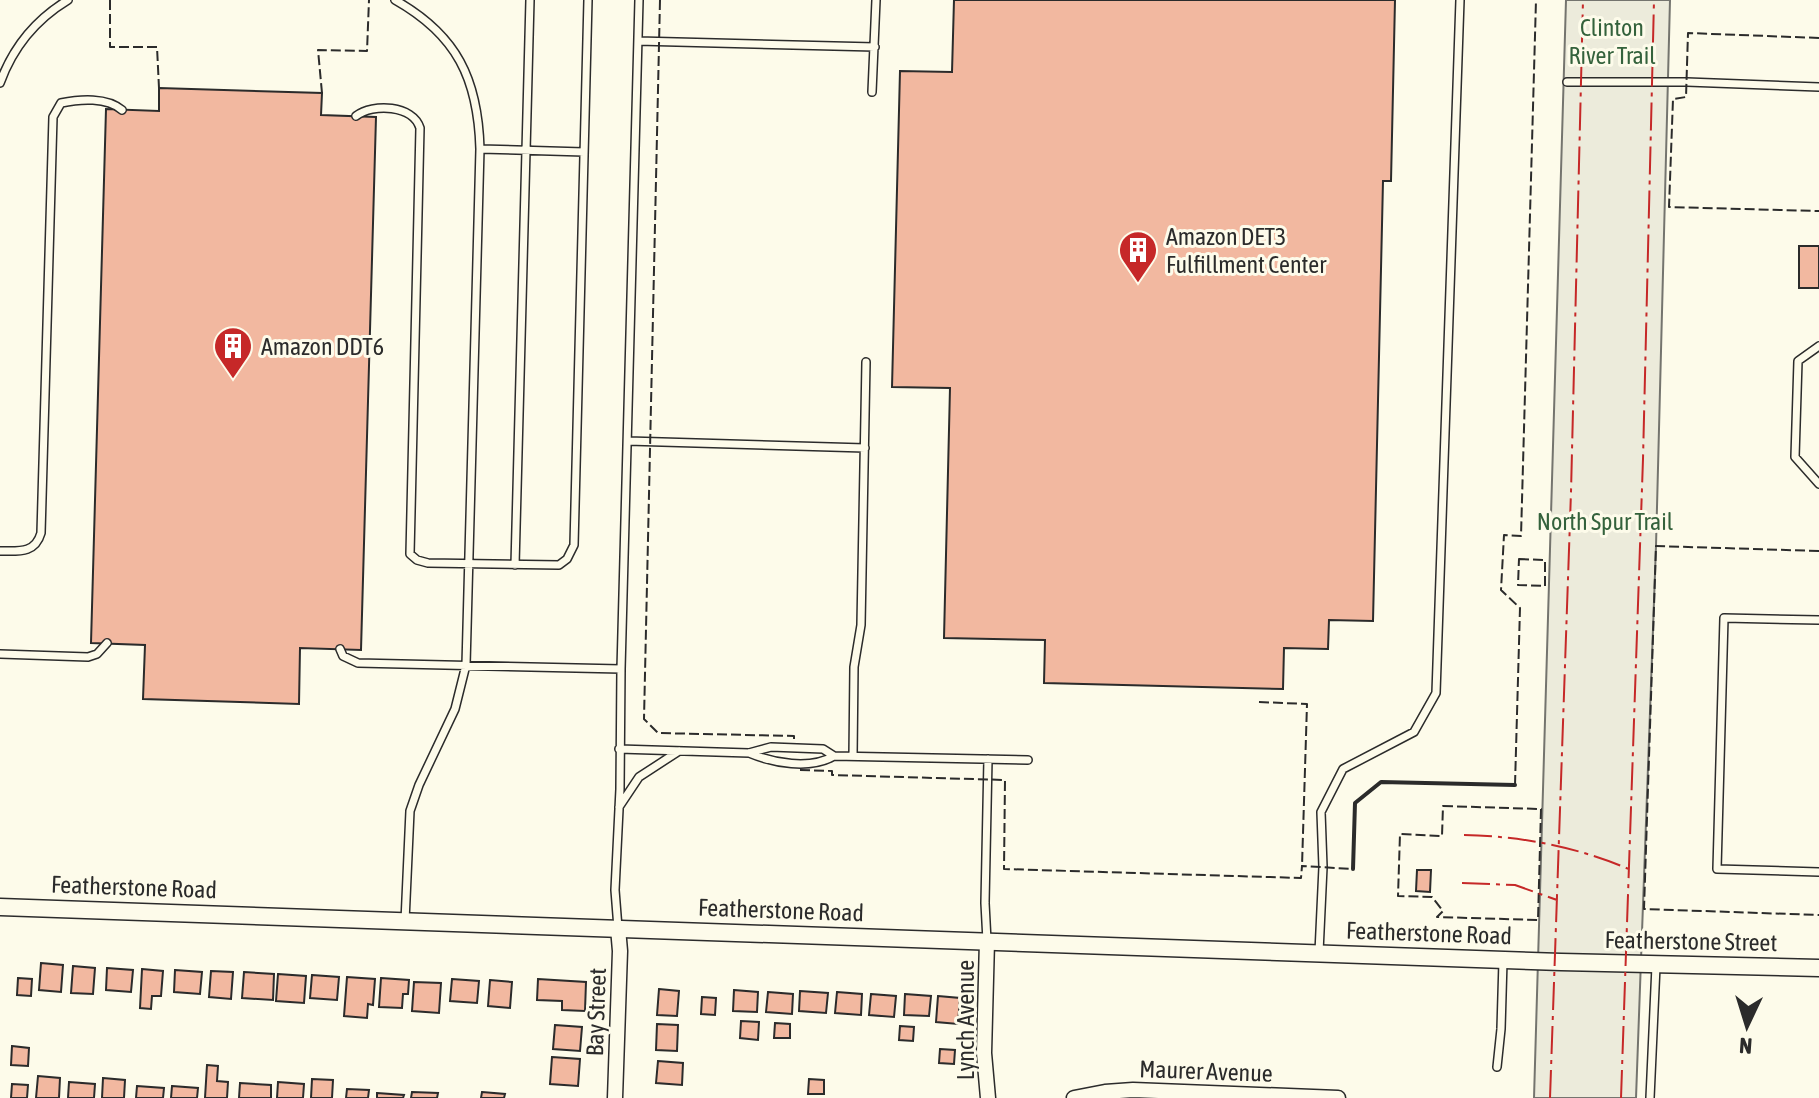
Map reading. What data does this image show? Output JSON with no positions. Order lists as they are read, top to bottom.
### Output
{
  "streets": {
    "street": [
      "Featherstone Road",
      "Featherstone Street",
      "Bay Street",
      "Lynch Avenue",
      "Maurer Avenue"
    ]
  },
  "crossings": [
    ["Featherstone Road", "Featherstone Street"],
    ["Featherstone Road", "Bay Street"],
    ["Featherstone Road", "Lynch Avenue"]
  ],
  "parks": ["Clinton River Trail", "North Spur Trail"],
  "places": {
    "building": ["Amazon DET3 Fulfillment Center", "Amazon DDT6"]
  },
  "north": "bottom"
}
